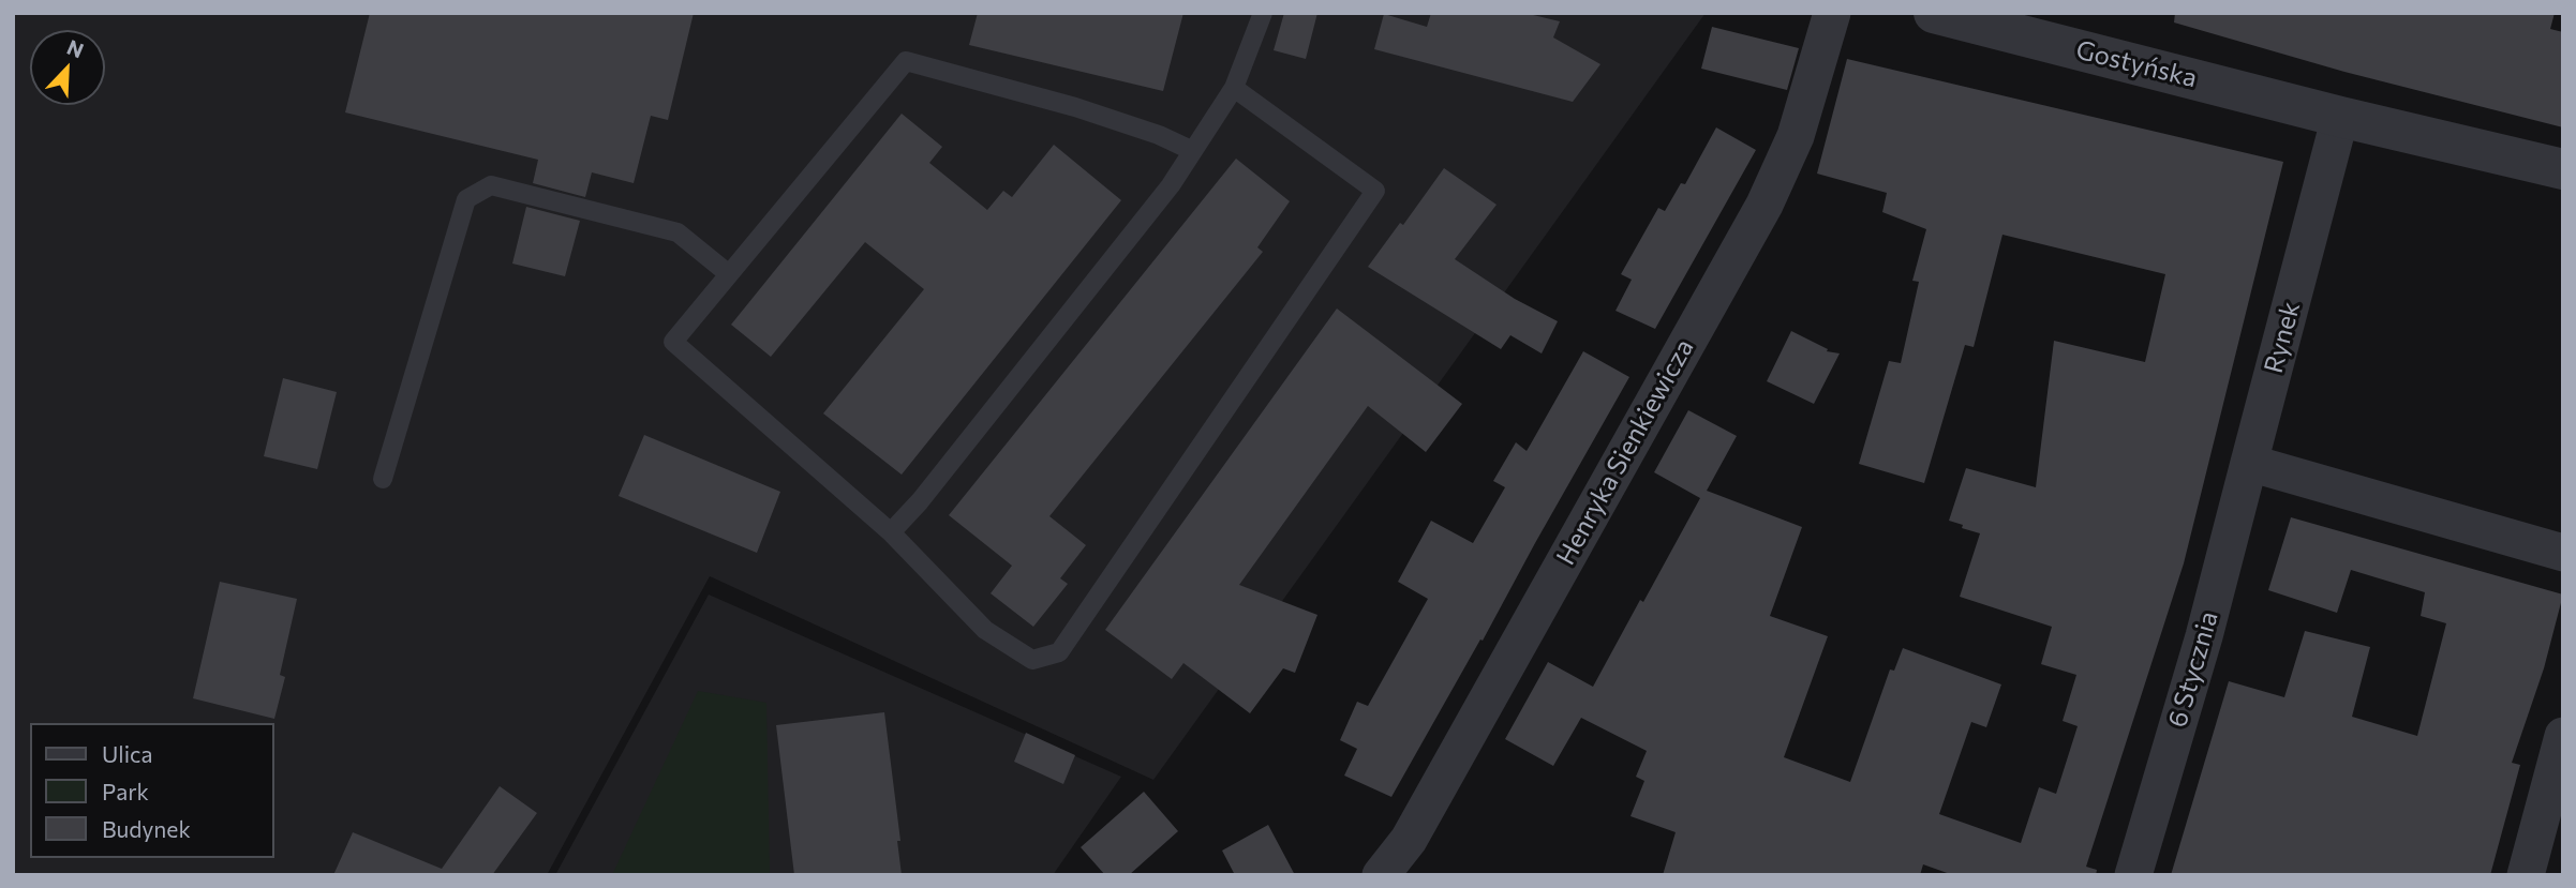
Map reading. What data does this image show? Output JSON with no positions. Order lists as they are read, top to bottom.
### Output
{
  "streets": {
    "street": [
      "Gostyńska",
      "Rynek",
      "Henryka Sienkiewicza",
      "6 Stycznia"
    ]
  },
  "crossings": [
    ["Gostyńska", "Rynek"],
    ["Rynek", "6 Stycznia"]
  ],
  "legend": ["Ulica", "Park", "Budynek"],
  "north": "top right"
}
